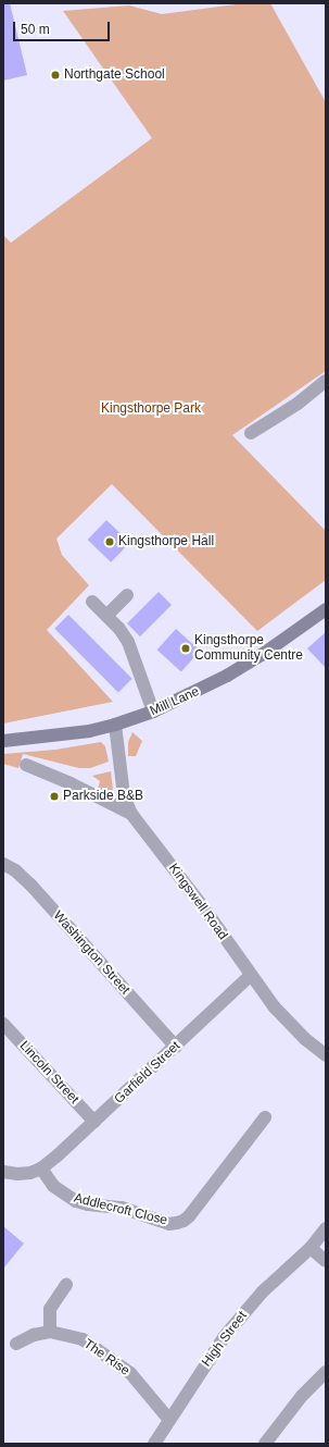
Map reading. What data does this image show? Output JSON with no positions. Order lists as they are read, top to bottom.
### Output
{
  "streets": {
    "street": [
      "Mill Lane",
      "Kingswell Road",
      "Washington Street",
      "Lincoln Street",
      "Garfield Street",
      "Addlecroft Close",
      "High Street",
      "The Rise"
    ]
  },
  "crossings": [
    ["Mill Lane", "Kingswell Road"],
    ["Kingswell Road", "Garfield Street"],
    ["Washington Street", "Garfield Street"],
    ["Lincoln Street", "Garfield Street"],
    ["Garfield Street", "Addlecroft Close"],
    ["High Street", "The Rise"]
  ],
  "parks": ["Kingsthorpe Park"],
  "places": [
    "Northgate School",
    "Kingsthorpe Hall",
    "Kingsthorpe Community Centre",
    "Parkside B&B"
  ],
  "scale_bar": "50 m"
}
